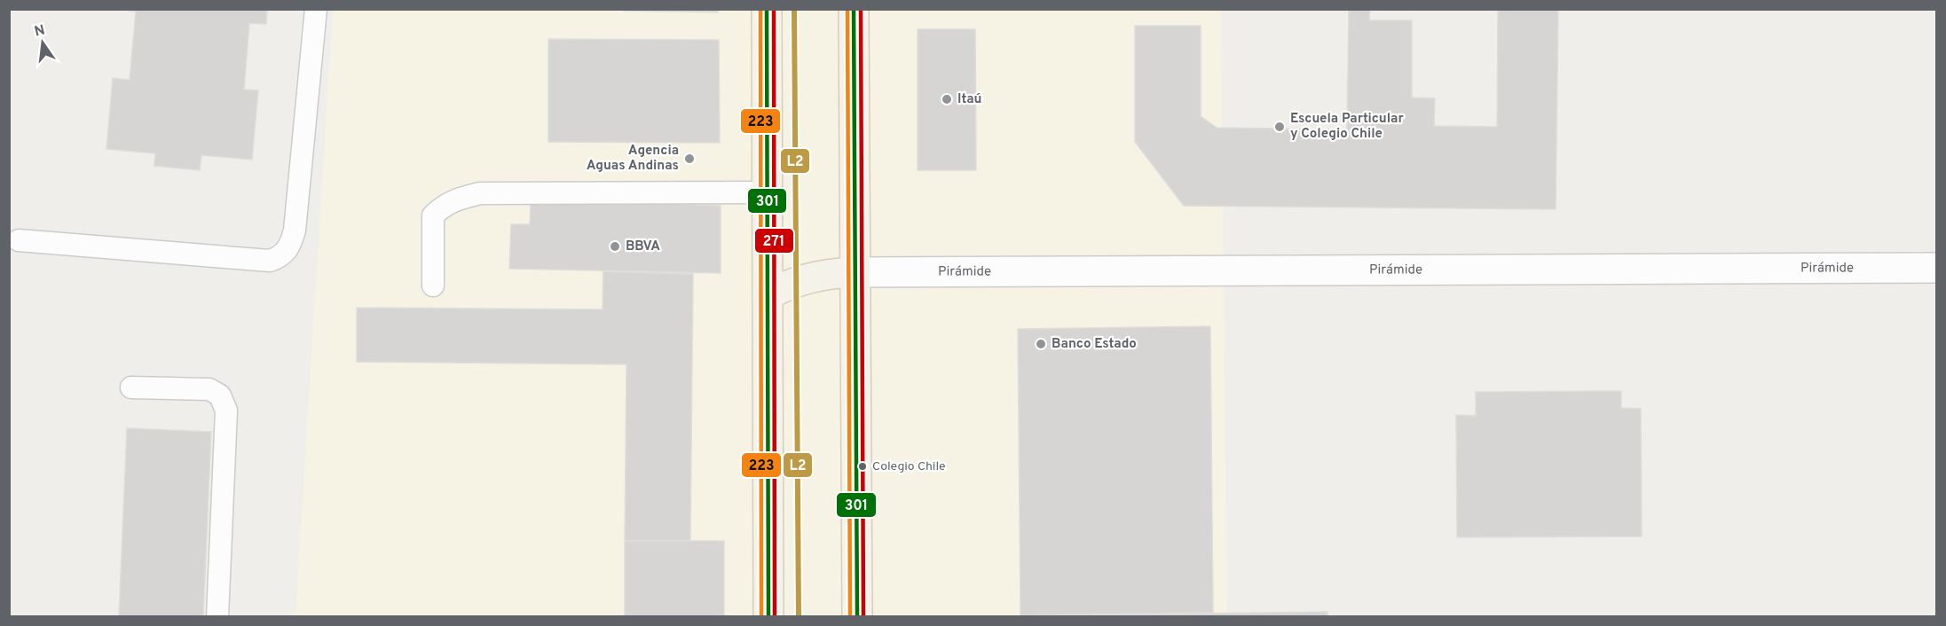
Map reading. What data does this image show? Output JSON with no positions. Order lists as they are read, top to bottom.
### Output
{
  "streets": {
    "street": ["Pirámide"]
  },
  "places": [
    "Itaú",
    "Escuela Particular y Colegio Chile",
    "Agencia Aguas Andinas",
    "BBVA",
    "Banco Estado",
    "Colegio Chile"
  ],
  "lines": [
    "transit line L2",
    "transit line 301",
    "transit line 223",
    "transit line 271"
  ],
  "north": "top"
}
